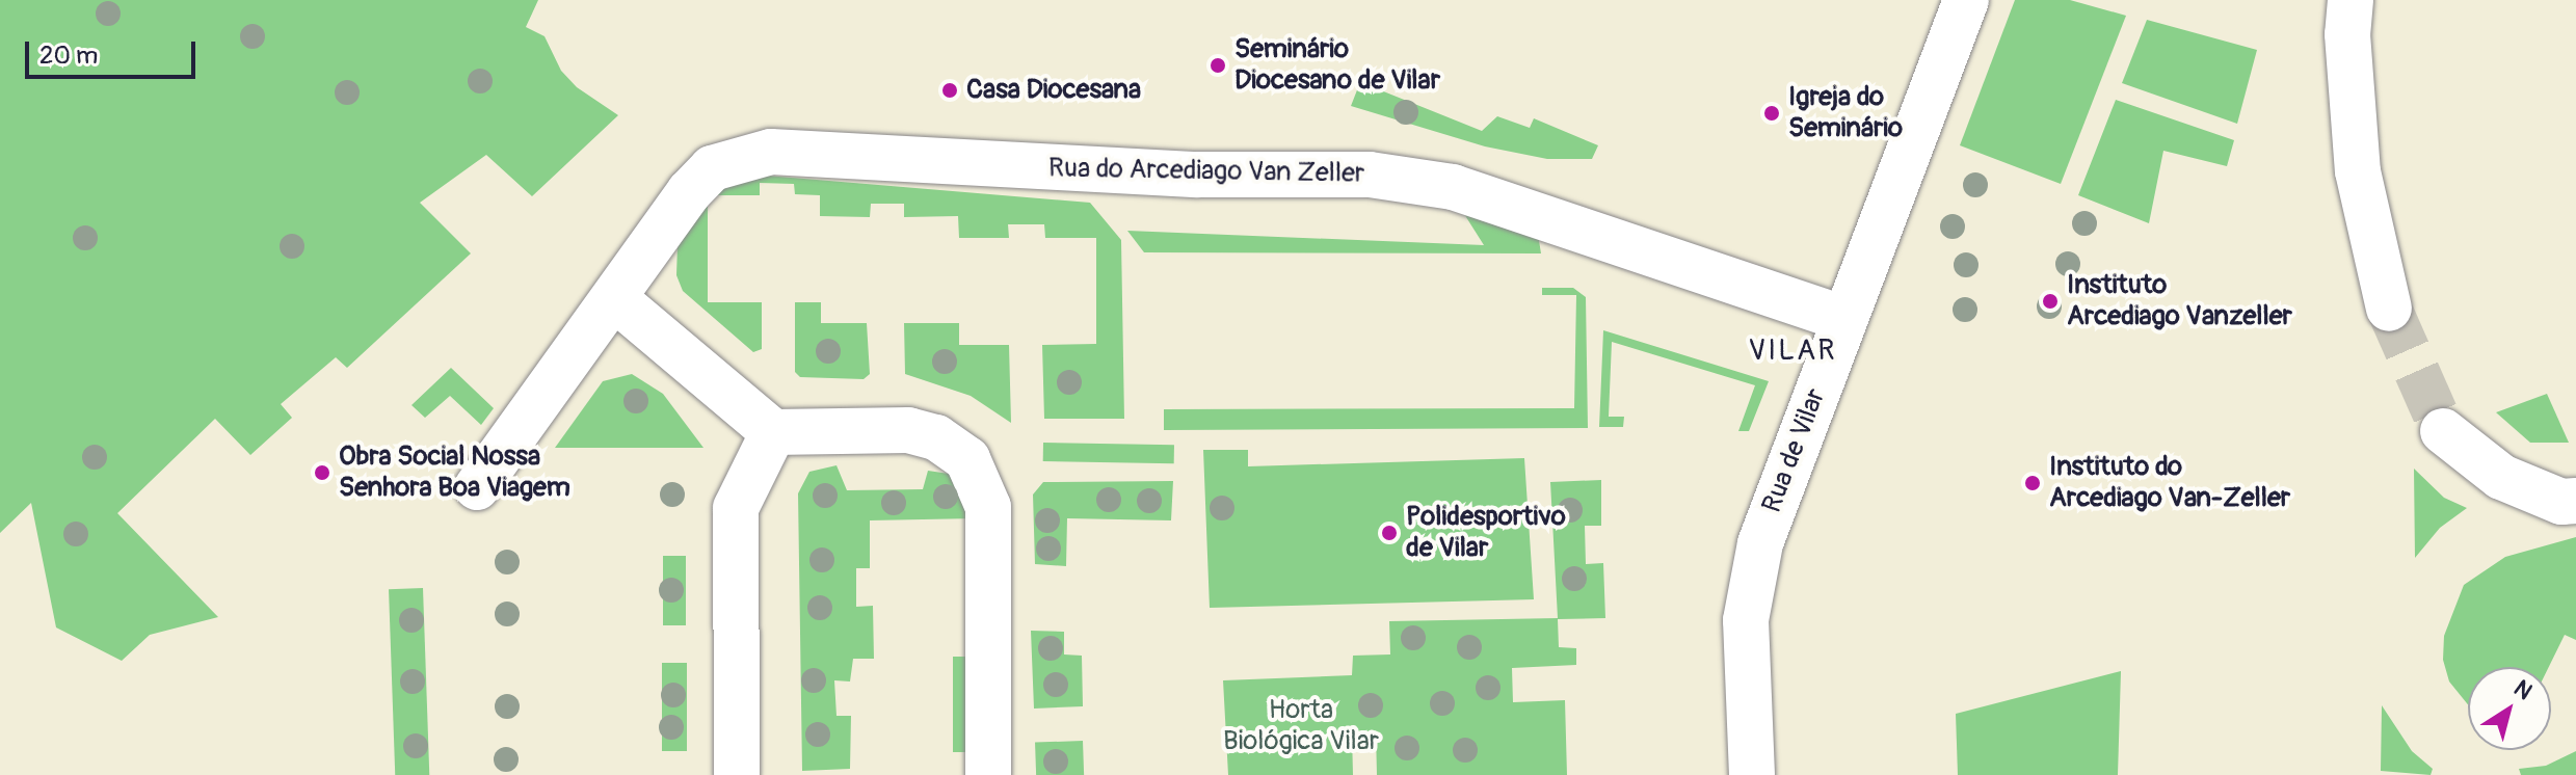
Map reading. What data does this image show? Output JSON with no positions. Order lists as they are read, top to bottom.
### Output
{
  "streets": {
    "street": ["Rua do Arcediago Van Zeller", "Rua de Vilar"]
  },
  "crossings": [
    ["Rua do Arcediago Van Zeller", "Rua de Vilar"]
  ],
  "districts": ["VILAR"],
  "parks": ["Horta Biológica Vilar"],
  "places": [
    "Seminário Diocesano de Vilar",
    "Casa Diocesana",
    "Igreja do Seminário",
    "Instituto Arcediago Vanzeller",
    "Obra Social Nossa Senhora Boa Viagem",
    "Instituto do Arcediago Van-Zeller",
    "Polidesportivo de Vilar"
  ],
  "scale_bar": "20 m",
  "north": "top right"
}
